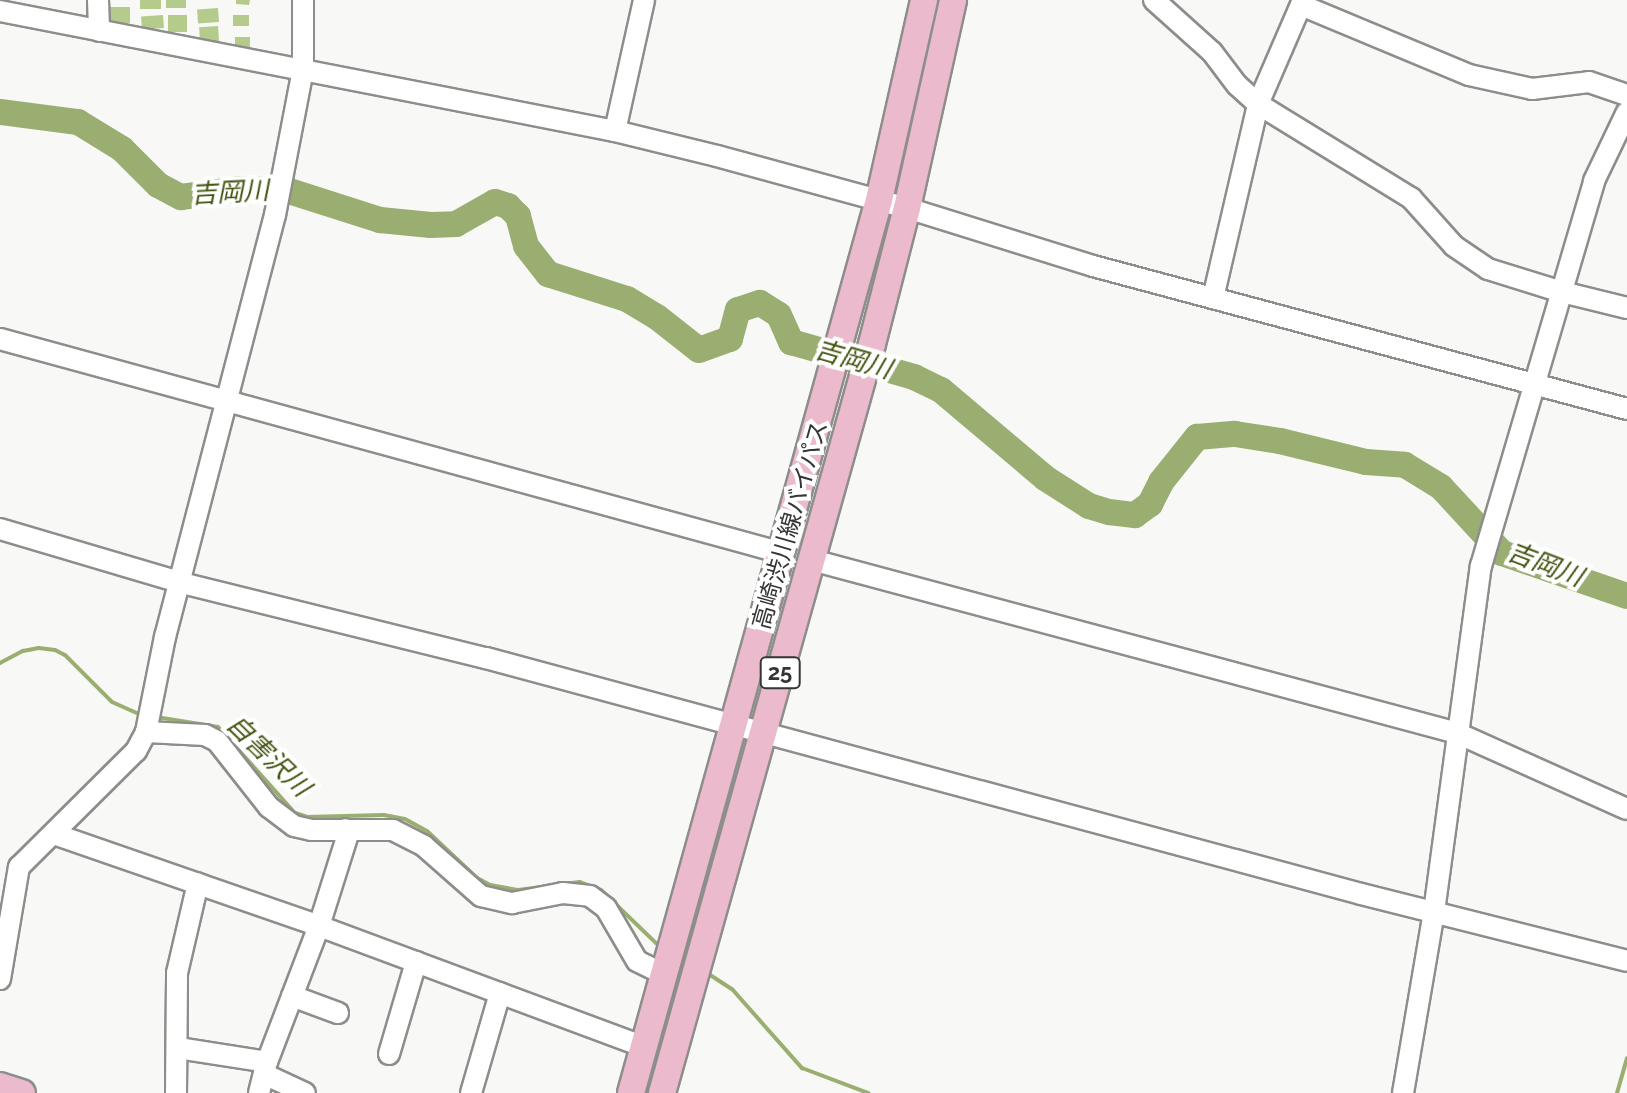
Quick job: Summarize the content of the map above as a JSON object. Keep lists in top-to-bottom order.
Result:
{
  "streets": {
    "main road": ["高崎渋川線バイパス", "25"]
  },
  "water": ["吉岡川", "自害沢川"]
}
